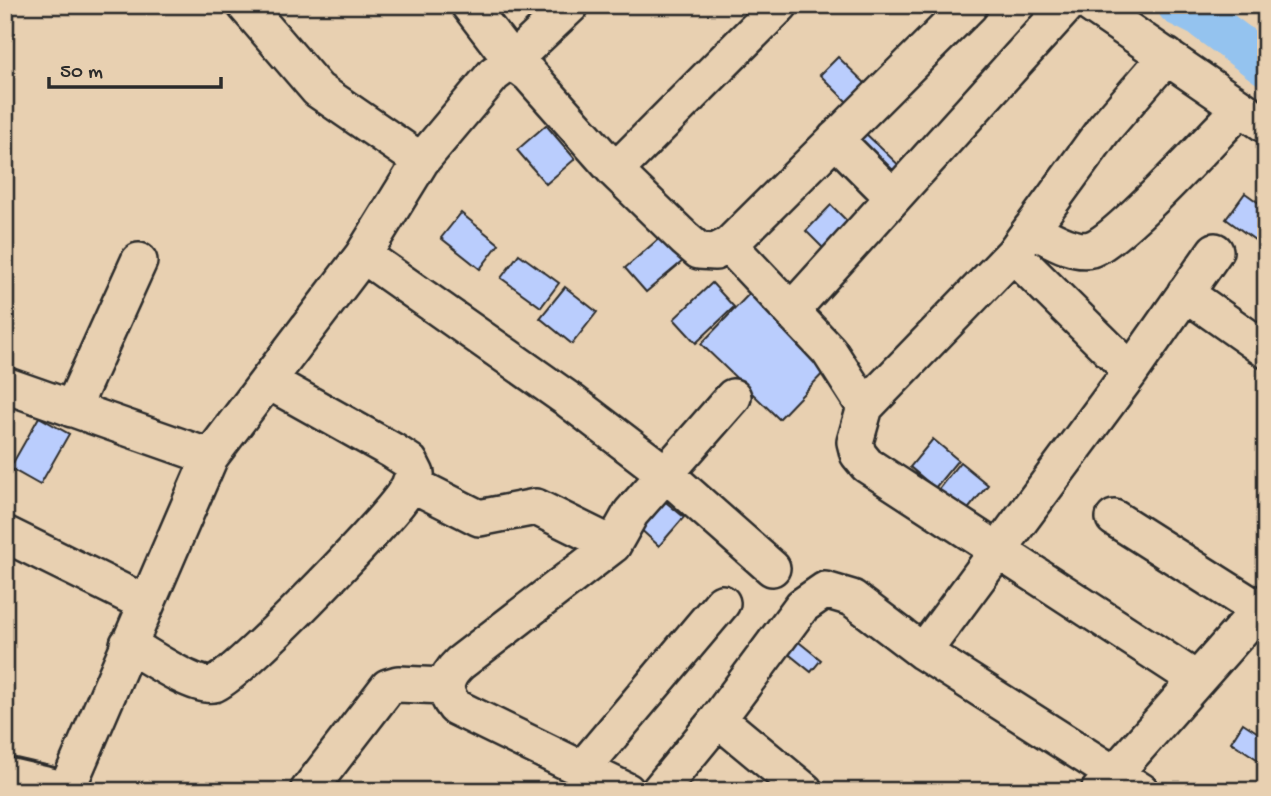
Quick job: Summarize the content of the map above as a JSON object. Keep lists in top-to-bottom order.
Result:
{
  "scale_bar": "50 m"
}
